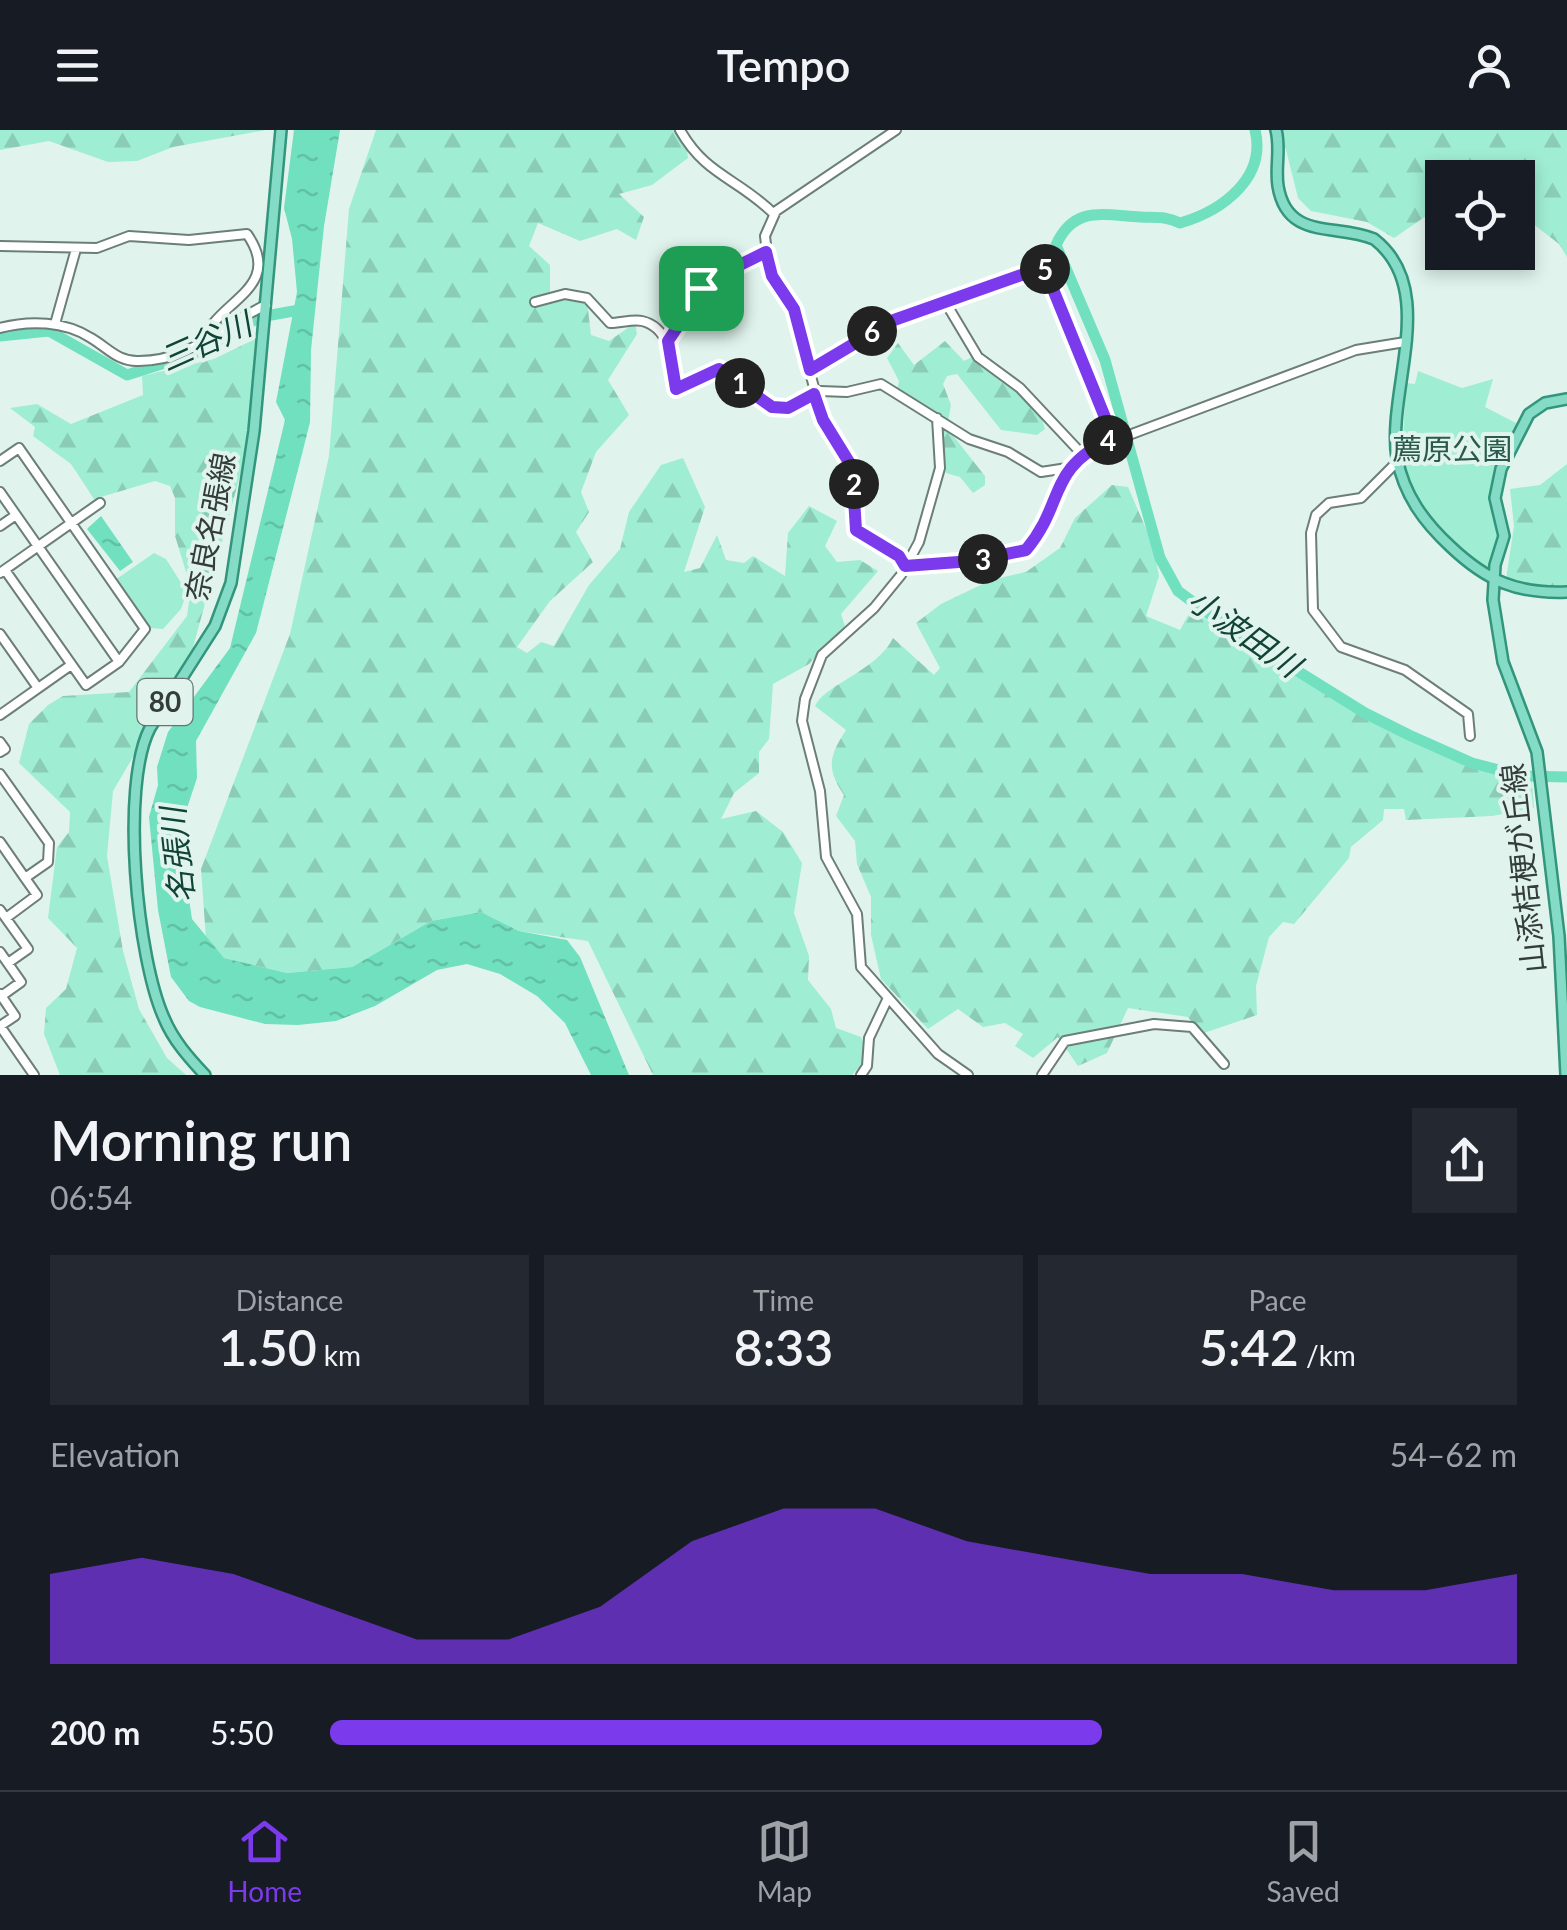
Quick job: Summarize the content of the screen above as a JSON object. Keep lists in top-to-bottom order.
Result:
{
  "streets": {
    "main road": ["奈良名張線", "80", "山添桔梗が丘線"]
  },
  "water": ["三谷川", "小波田川", "名張川"],
  "parks": ["薦原公園"],
  "page": {
    "header": "Tempo",
    "pins": [
      "5",
      "6",
      "1",
      "4",
      "2",
      "3"
    ],
    "heading": ["Morning run", "06:54"],
    "stats": [
      ["Distance", "1.50 km"],
      ["Time", "8:33"],
      ["Pace", "5:42 /km"]
    ],
    "chart": ["Elevation", "54–62 m"],
    "list": [
      {
        "name": "200 m",
        "note": "5:50"
      }
    ],
    "tabs": ["Home", "Map", "Saved"]
  }
}
